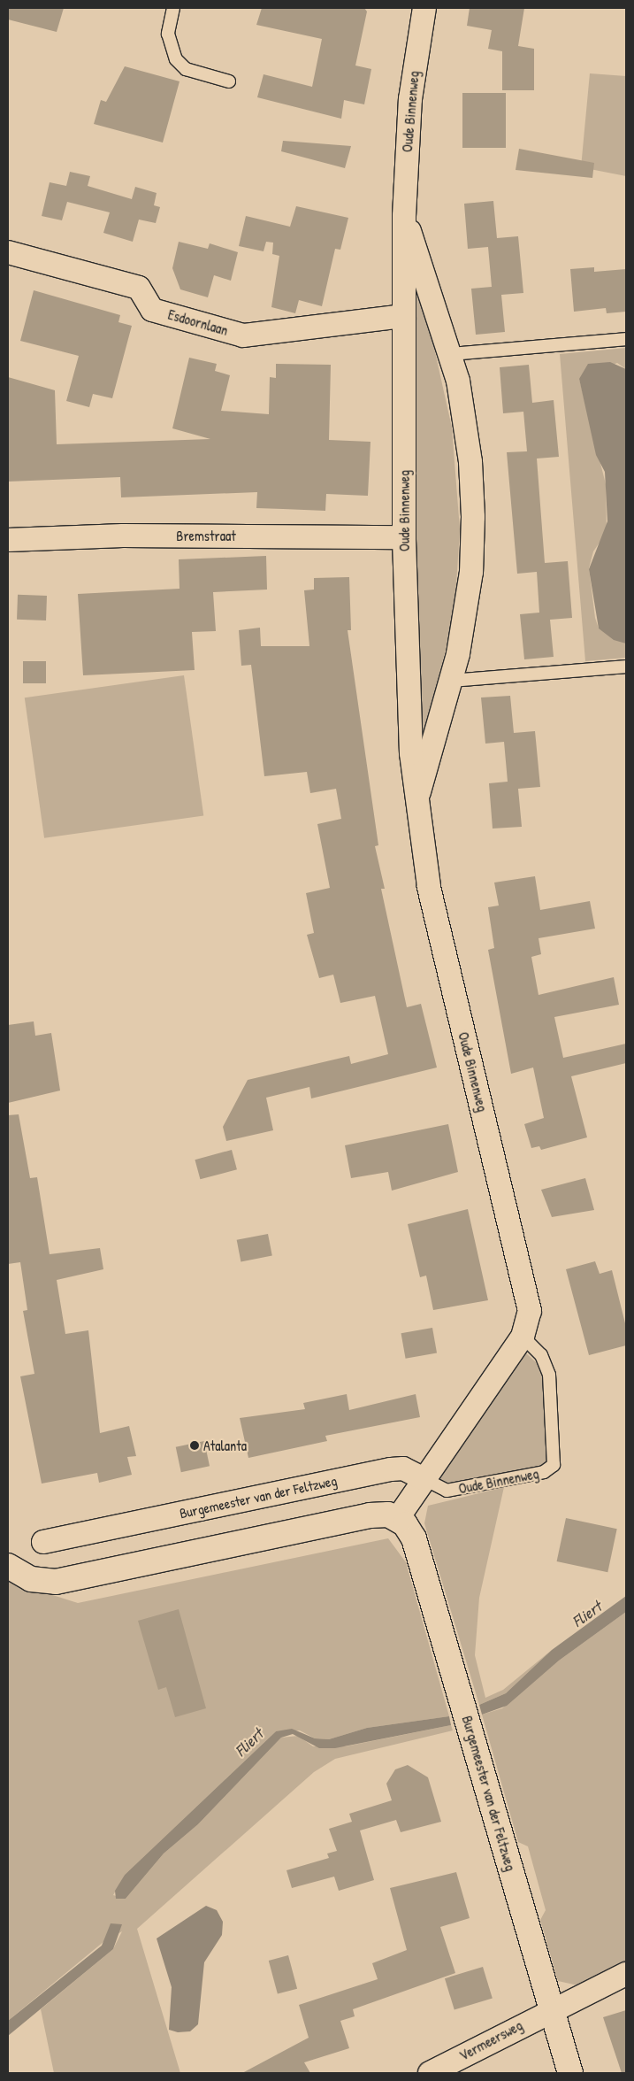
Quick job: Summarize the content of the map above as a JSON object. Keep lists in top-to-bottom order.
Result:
{
  "streets": {
    "street": [
      "Oude Binnenweg",
      "Esdoornlaan",
      "Bremstraat",
      "Burgemeester van der Feltzweg",
      "Vermeersweg"
    ]
  },
  "crossings": [
    ["Oude Binnenweg", "Esdoornlaan"],
    ["Oude Binnenweg", "Bremstraat"],
    ["Oude Binnenweg", "Burgemeester van der Feltzweg"],
    ["Burgemeester van der Feltzweg", "Vermeersweg"]
  ],
  "water": ["Fliert"],
  "places": ["Atalanta"]
}
